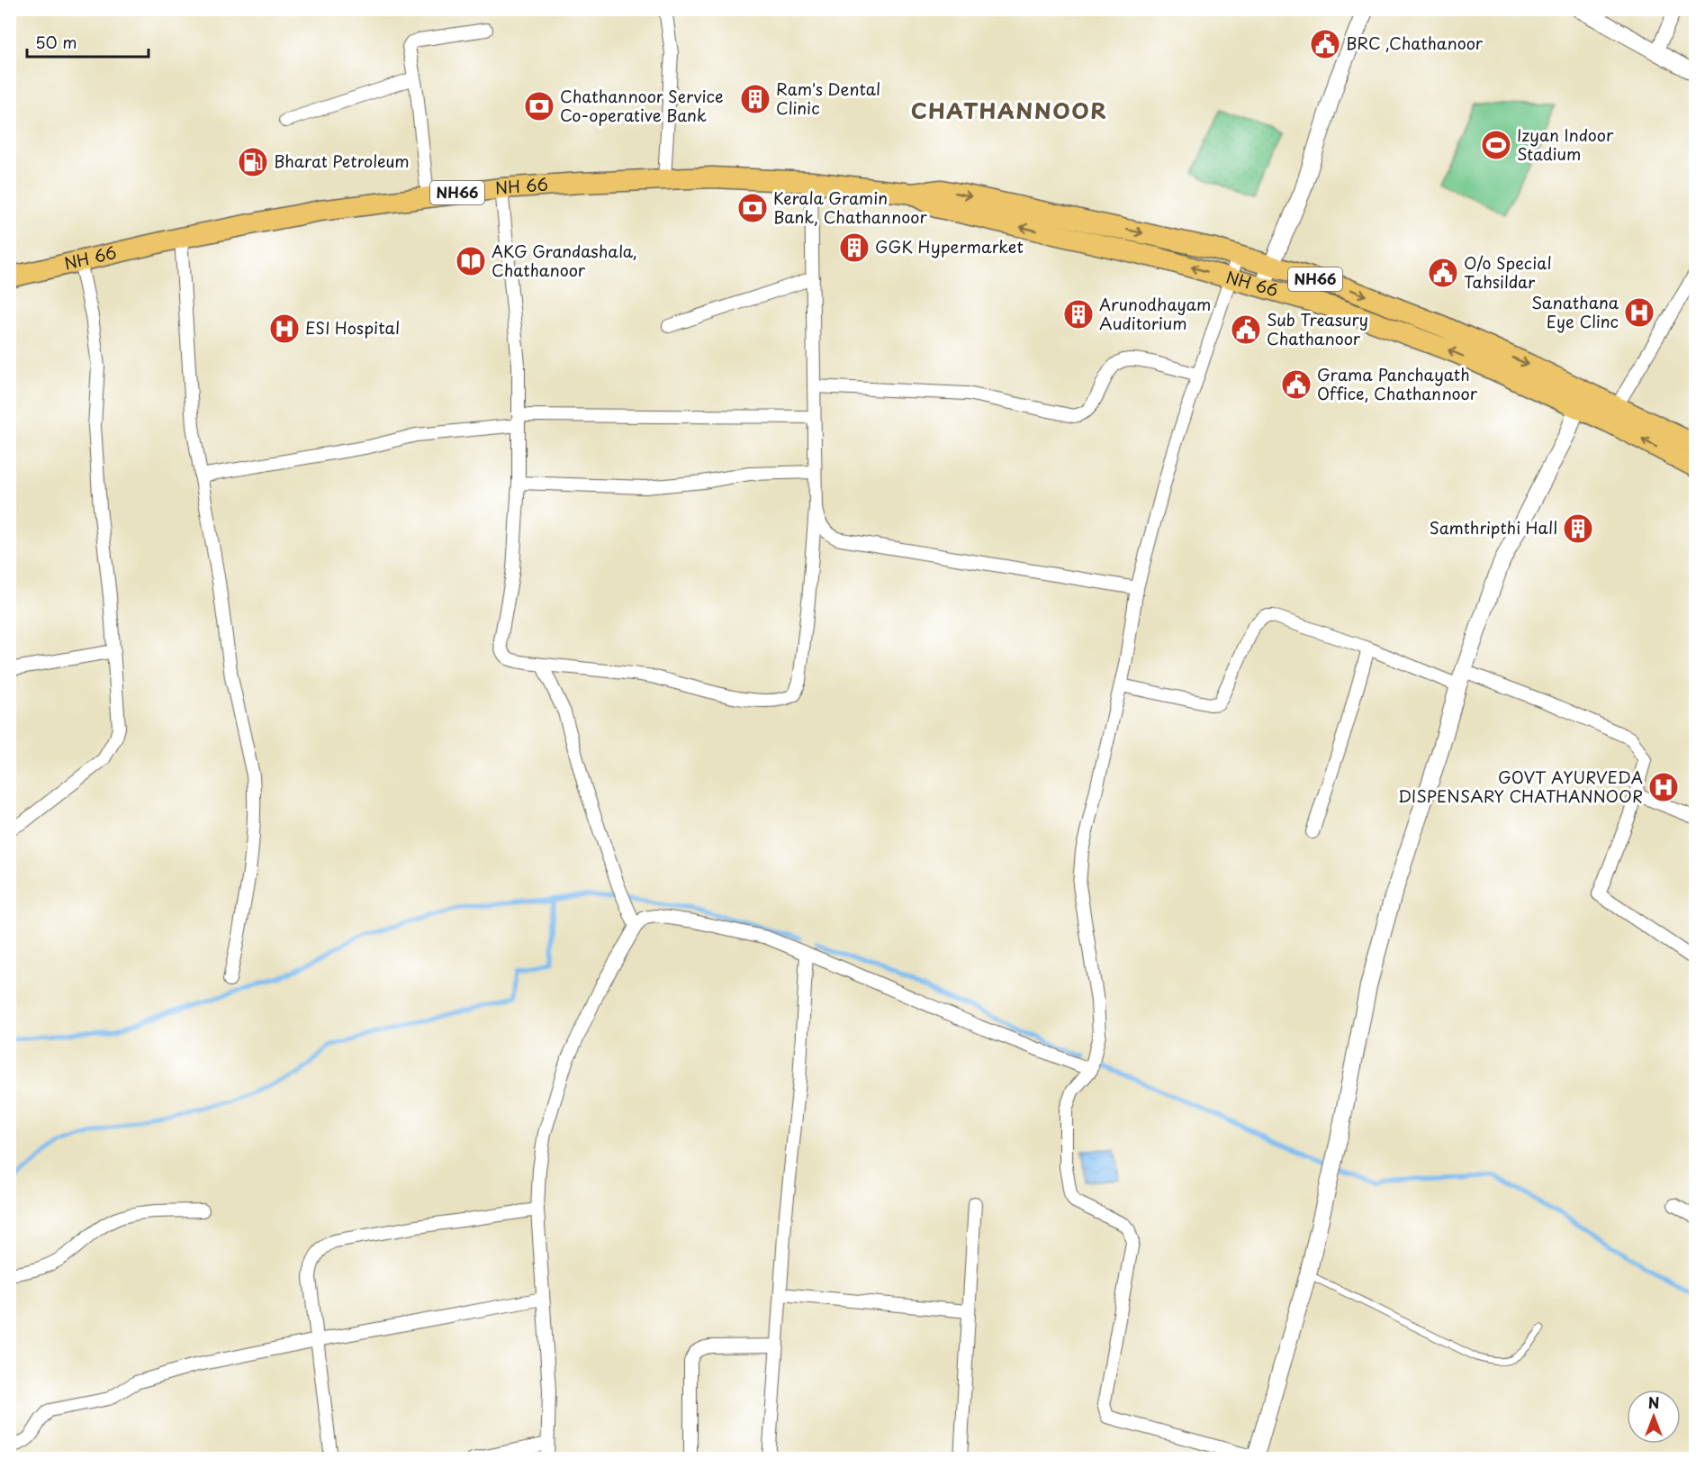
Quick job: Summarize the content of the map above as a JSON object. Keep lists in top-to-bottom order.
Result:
{
  "streets": {
    "highway": ["NH 66", "NH66"]
  },
  "districts": ["CHATHANNOOR"],
  "places": {
    "public building": [
      "BRC ,Chathanoor",
      "O/o Special Tahsildar",
      "Sub Treasury Chathanoor",
      "Grama Panchayath Office, Chathannoor"
    ],
    "building": [
      "Ram's Dental Clinic",
      "GGK Hypermarket",
      "Arunodhayam Auditorium",
      "Samthripthi Hall"
    ],
    "bank": ["Chathannoor Service Co-operative Bank", "Kerala Gramin Bank, Chathannoor"],
    "sports": ["Izyan Indoor Stadium"],
    "fuel station": ["Bharat Petroleum"],
    "library": ["AKG Grandashala, Chathanoor"],
    "hospital": ["Sanathana Eye Clinc", "ESI Hospital", "GOVT AYURVEDA DISPENSARY CHATHANNOOR"]
  },
  "scale_bar": "50 m",
  "north": "top"
}
